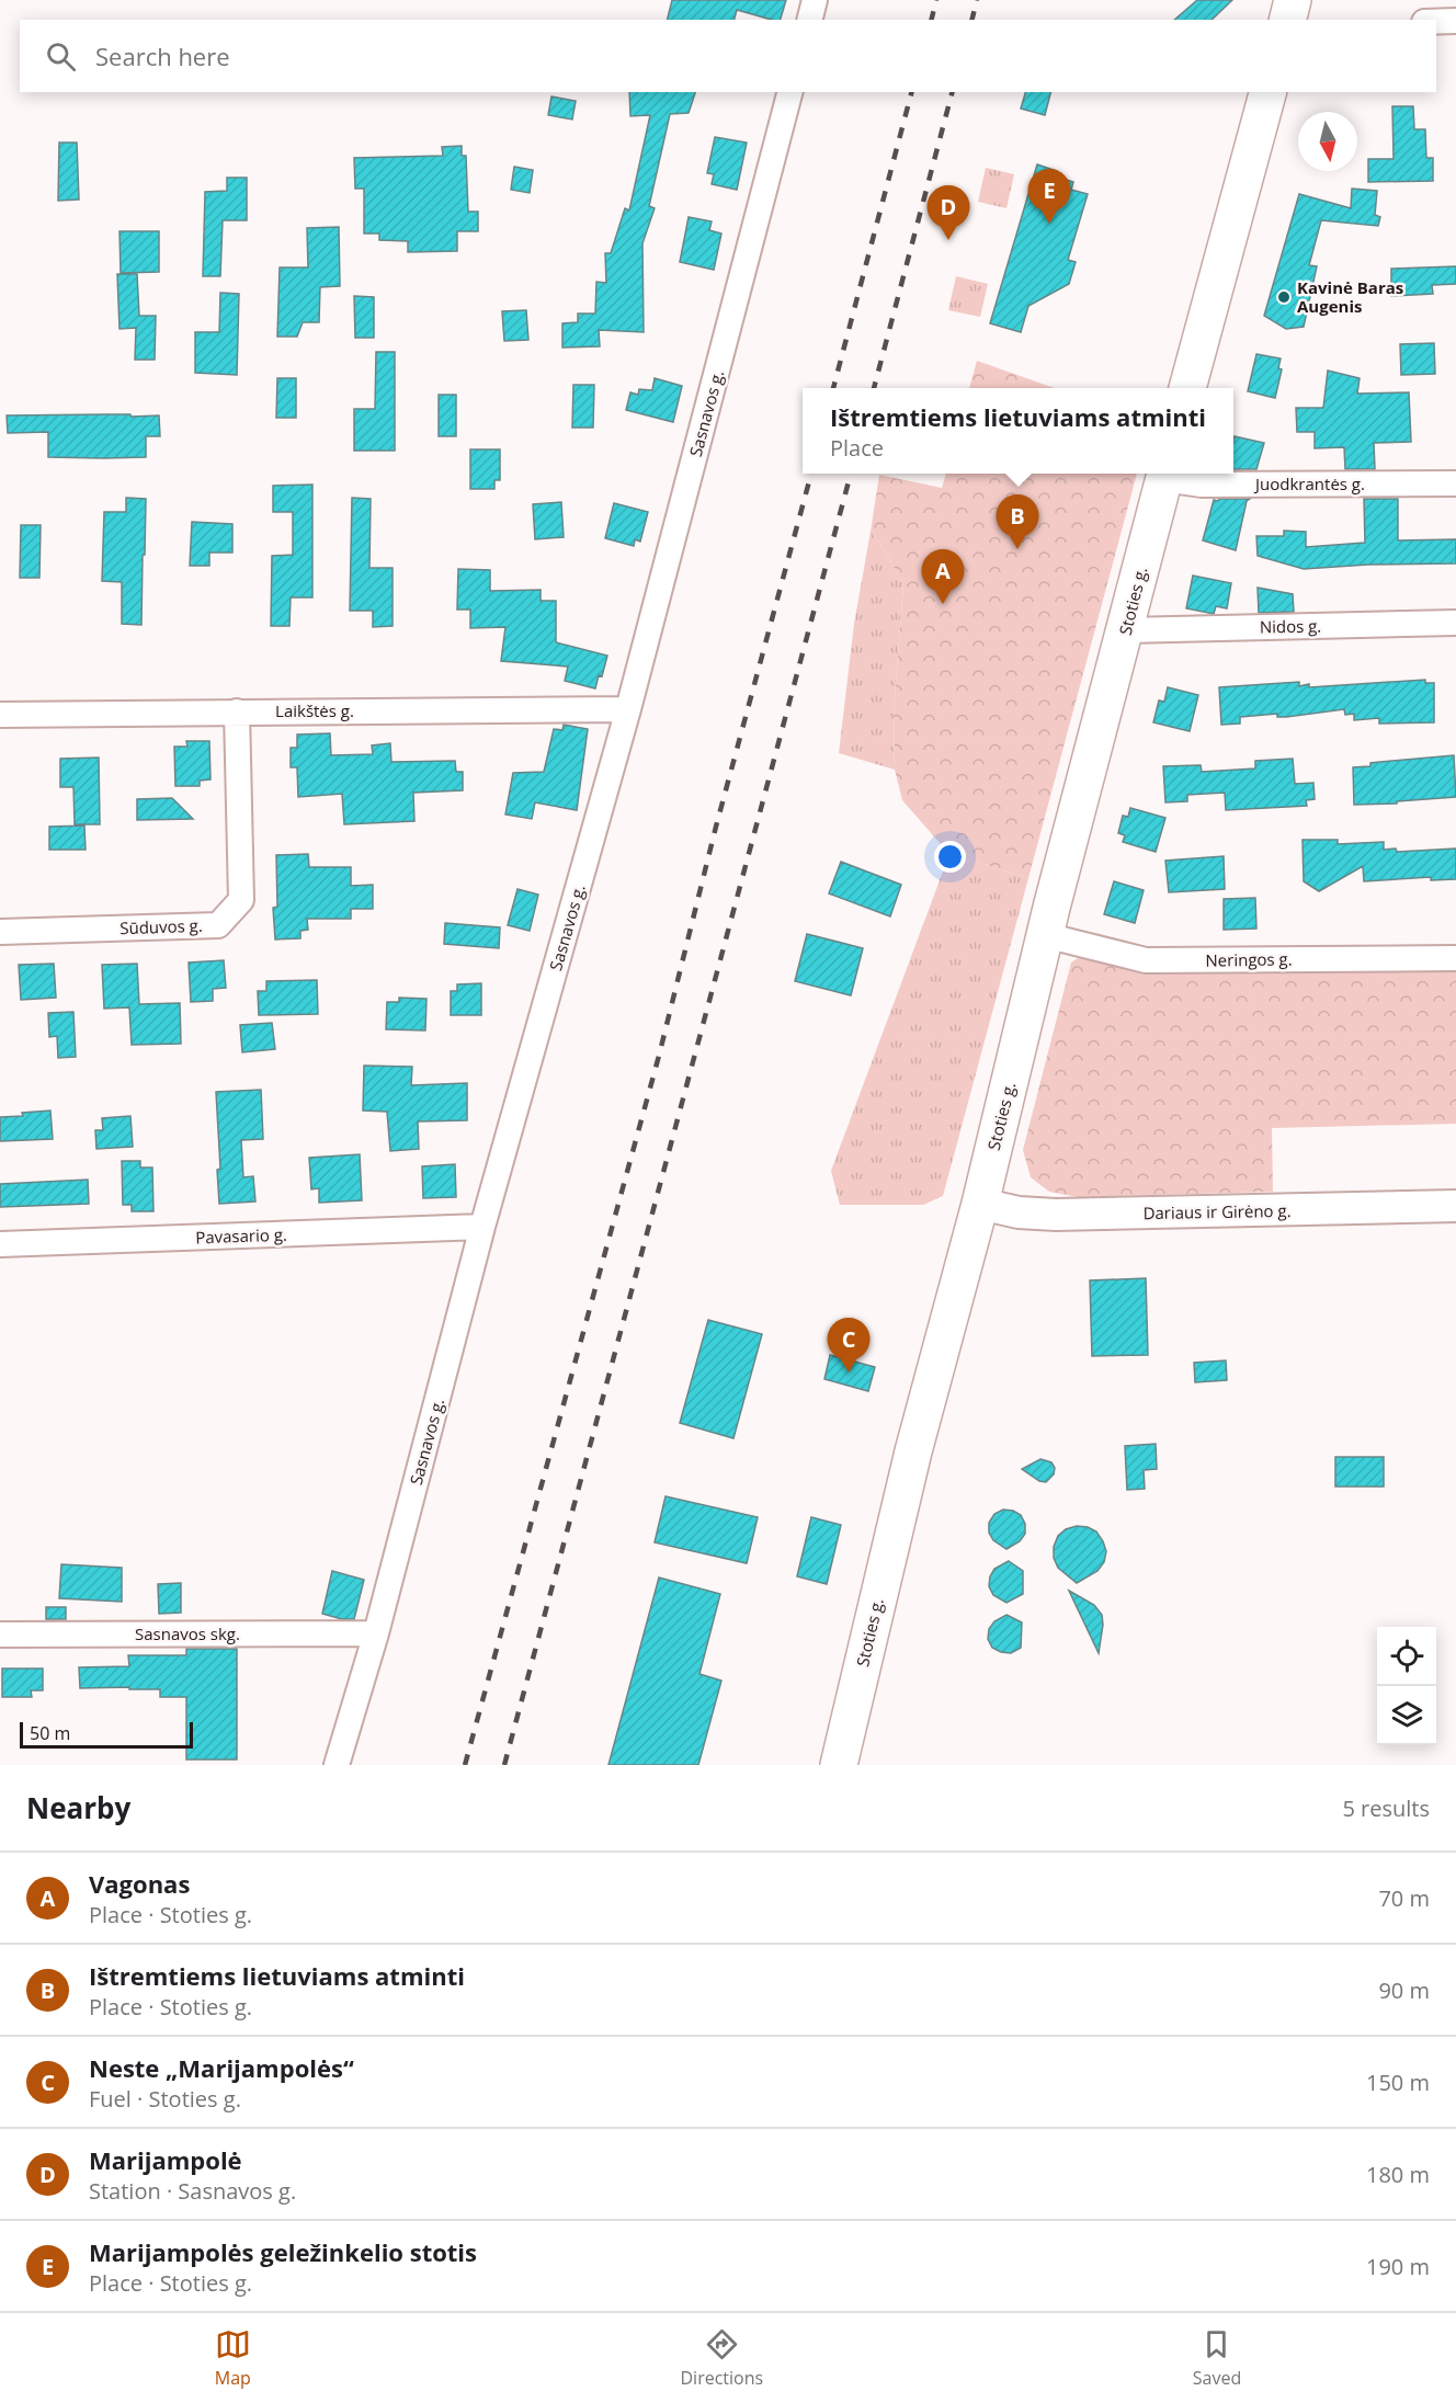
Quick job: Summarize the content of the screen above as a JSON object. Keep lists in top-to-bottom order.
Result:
{
  "streets": {
    "main road": ["Stoties g."],
    "street": [
      "Sasnavos g.",
      "Juodkrantės g.",
      "Nidos g.",
      "Laikštės g.",
      "Sūduvos g.",
      "Neringos g.",
      "Dariaus ir Girėno g.",
      "Pavasario g.",
      "Sasnavos skg."
    ]
  },
  "crossings": [
    ["Sasnavos g.", "Laikštės g."],
    ["Sasnavos g.", "Pavasario g."],
    ["Sasnavos g.", "Sasnavos skg."],
    ["Juodkrantės g.", "Stoties g."],
    ["Stoties g.", "Nidos g."],
    ["Stoties g.", "Neringos g."],
    ["Stoties g.", "Dariaus ir Girėno g."],
    ["Laikštės g.", "Sūduvos g."]
  ],
  "places": ["Kavinė Baras Augenis"],
  "scale_bar": "50 m",
  "north": "bottom",
  "page": {
    "search": "Search here",
    "pins": [
      "E",
      "D",
      "B",
      "A",
      "C"
    ],
    "popup": ["Ištremtiems lietuviams atminti", "Place"],
    "scale": "50 m",
    "heading": ["Nearby", "5 results"],
    "list": [
      {
        "mark": "A",
        "name": "Vagonas",
        "note": "Place · Stoties g.",
        "value": "70 m"
      },
      {
        "mark": "B",
        "name": "Ištremtiems lietuviams atminti",
        "note": "Place · Stoties g.",
        "value": "90 m"
      },
      {
        "mark": "C",
        "name": "Neste „Marijampolės“",
        "note": "Fuel · Stoties g.",
        "value": "150 m"
      },
      {
        "mark": "D",
        "name": "Marijampolė",
        "note": "Station · Sasnavos g.",
        "value": "180 m"
      },
      {
        "mark": "E",
        "name": "Marijampolės geležinkelio stotis",
        "note": "Place · Stoties g.",
        "value": "190 m"
      }
    ],
    "nav": ["Map", "Directions", "Saved"]
  }
}
